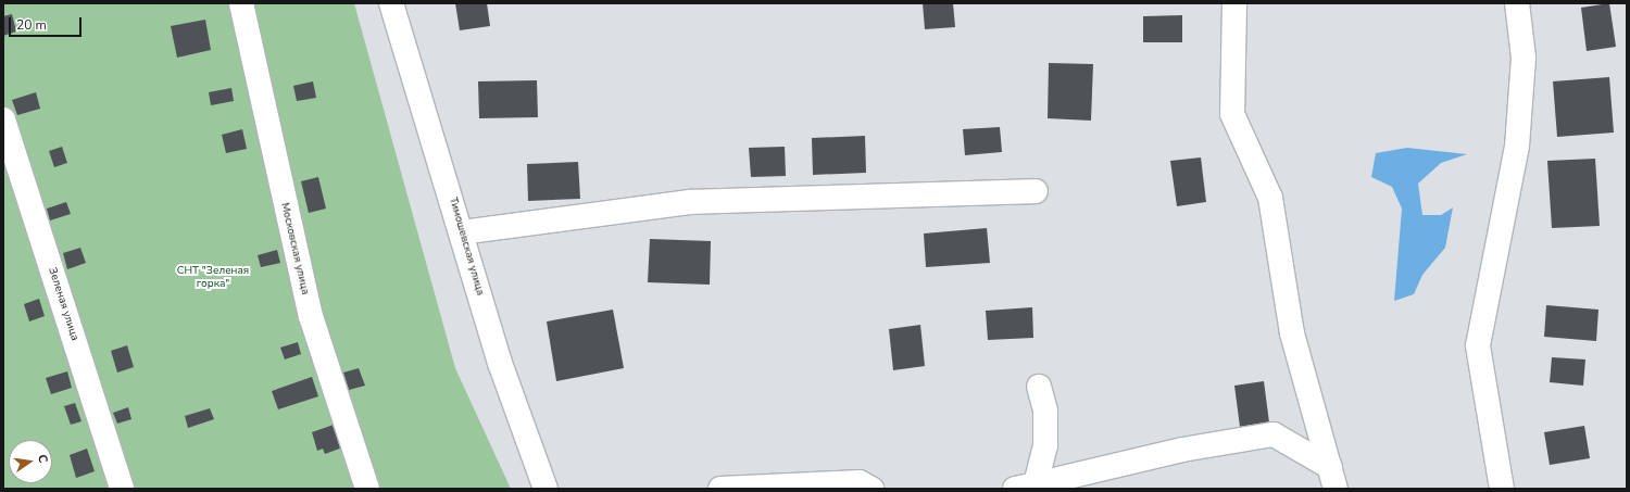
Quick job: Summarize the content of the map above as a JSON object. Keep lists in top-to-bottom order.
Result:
{
  "streets": {
    "street": ["Тимошевская улица", "Московская улица", "Зеленая улица"]
  },
  "parks": ["СНТ \"Зеленая горка\""],
  "scale_bar": "20 m",
  "north": "right"
}
